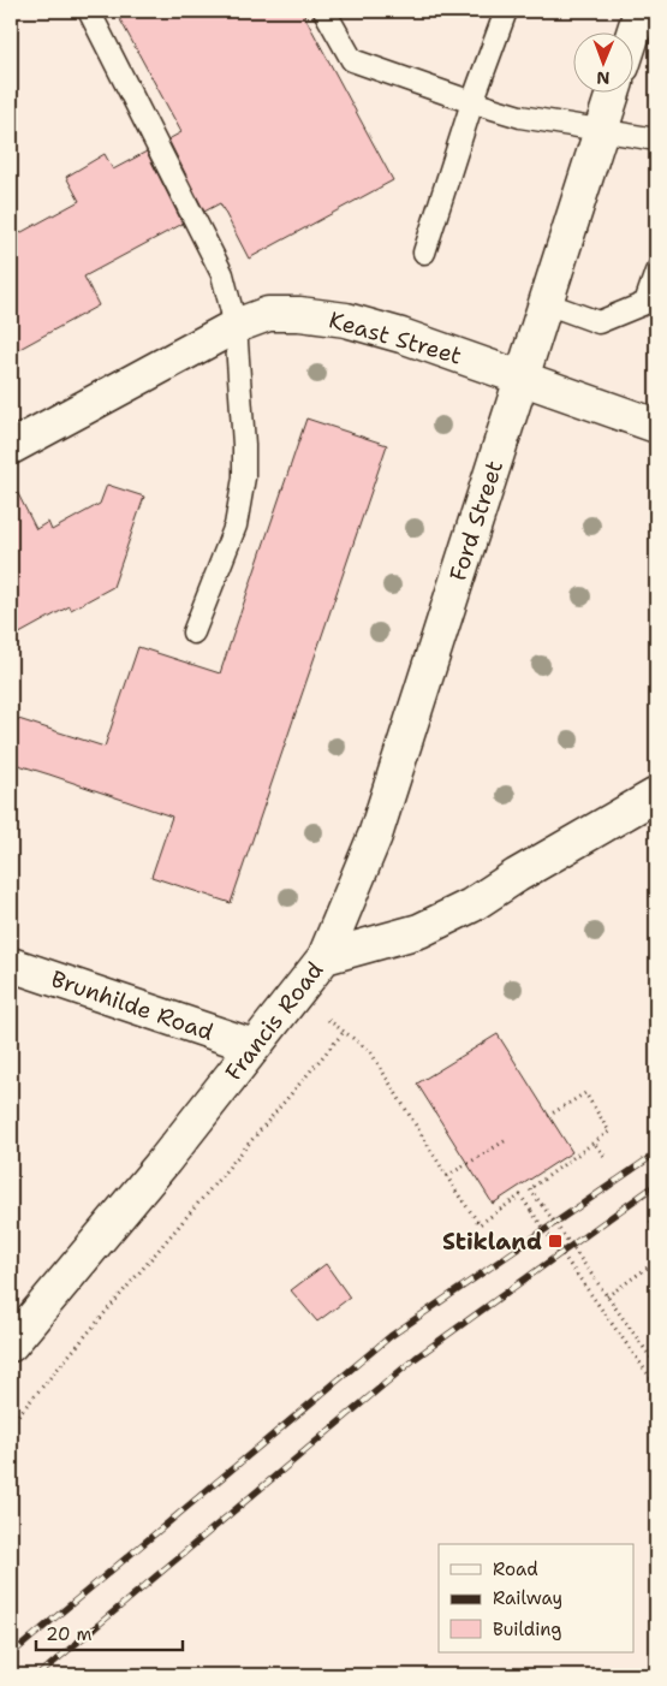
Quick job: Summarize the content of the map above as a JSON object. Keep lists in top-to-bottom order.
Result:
{
  "streets": {
    "street": [
      "Keast Street",
      "Ford Street",
      "Brunhilde Road",
      "Francis Road"
    ]
  },
  "crossings": [
    ["Keast Street", "Ford Street"],
    ["Ford Street", "Francis Road"],
    ["Brunhilde Road", "Francis Road"]
  ],
  "places": {
    "transit": ["Stikland"]
  },
  "legend": ["Road", "Railway", "Building"],
  "scale_bar": "20 m",
  "north": "bottom"
}
